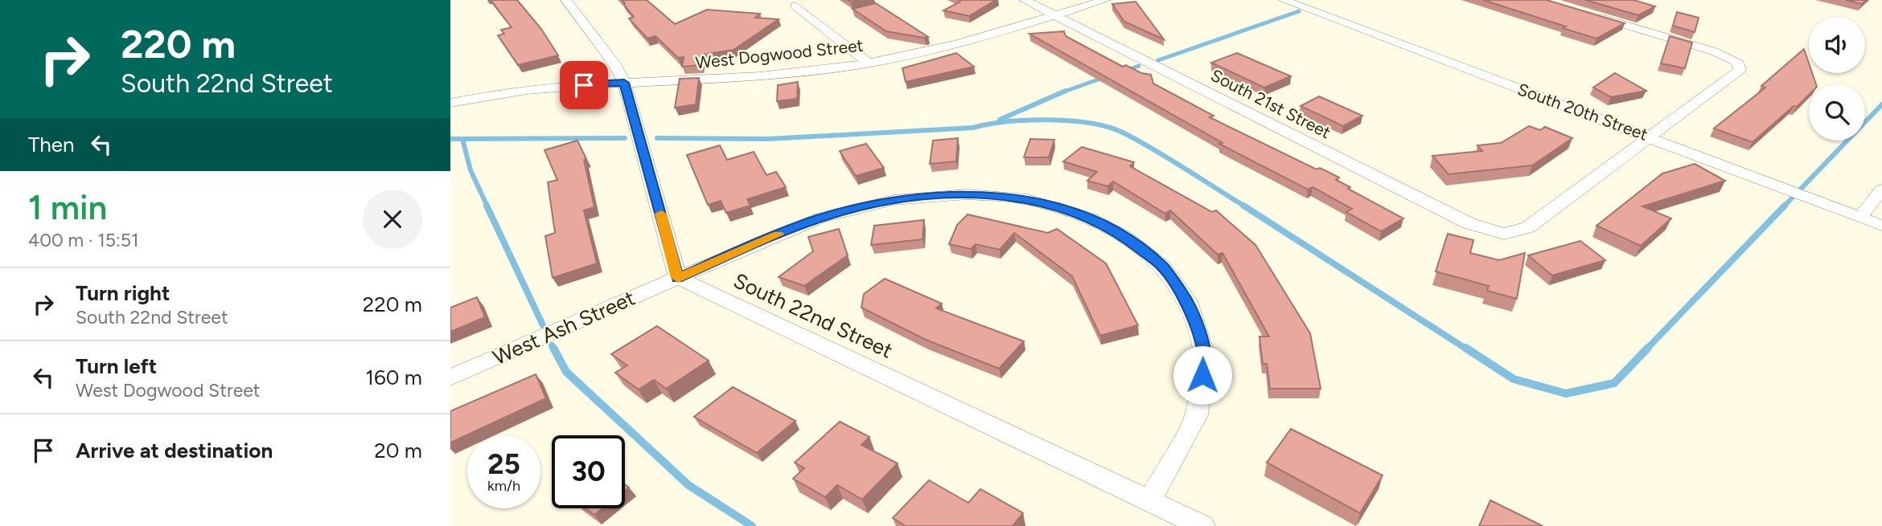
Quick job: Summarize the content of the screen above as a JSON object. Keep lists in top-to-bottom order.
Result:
{
  "streets": {
    "street": [
      "West Dogwood Street",
      "South 21st Street",
      "South 20th Street",
      "South 22nd Street",
      "West Ash Street"
    ]
  },
  "crossings": [
    ["West Dogwood Street", "South 21st Street"],
    ["South 21st Street", "South 20th Street"],
    ["South 22nd Street", "West Ash Street"]
  ],
  "page": {
    "turn": ["220 m", "South 22nd Street"],
    "then": "Then",
    "heading": ["1 min", "400 m · 15:51"],
    "list": [
      {
        "name": "Turn right",
        "note": "South 22nd Street",
        "value": "220 m"
      },
      {
        "name": "Turn left",
        "note": "West Dogwood Street",
        "value": "160 m"
      },
      {
        "name": "Arrive at destination",
        "value": "20 m"
      }
    ],
    "speed": "25 km/h",
    "limit": "30"
  }
}
